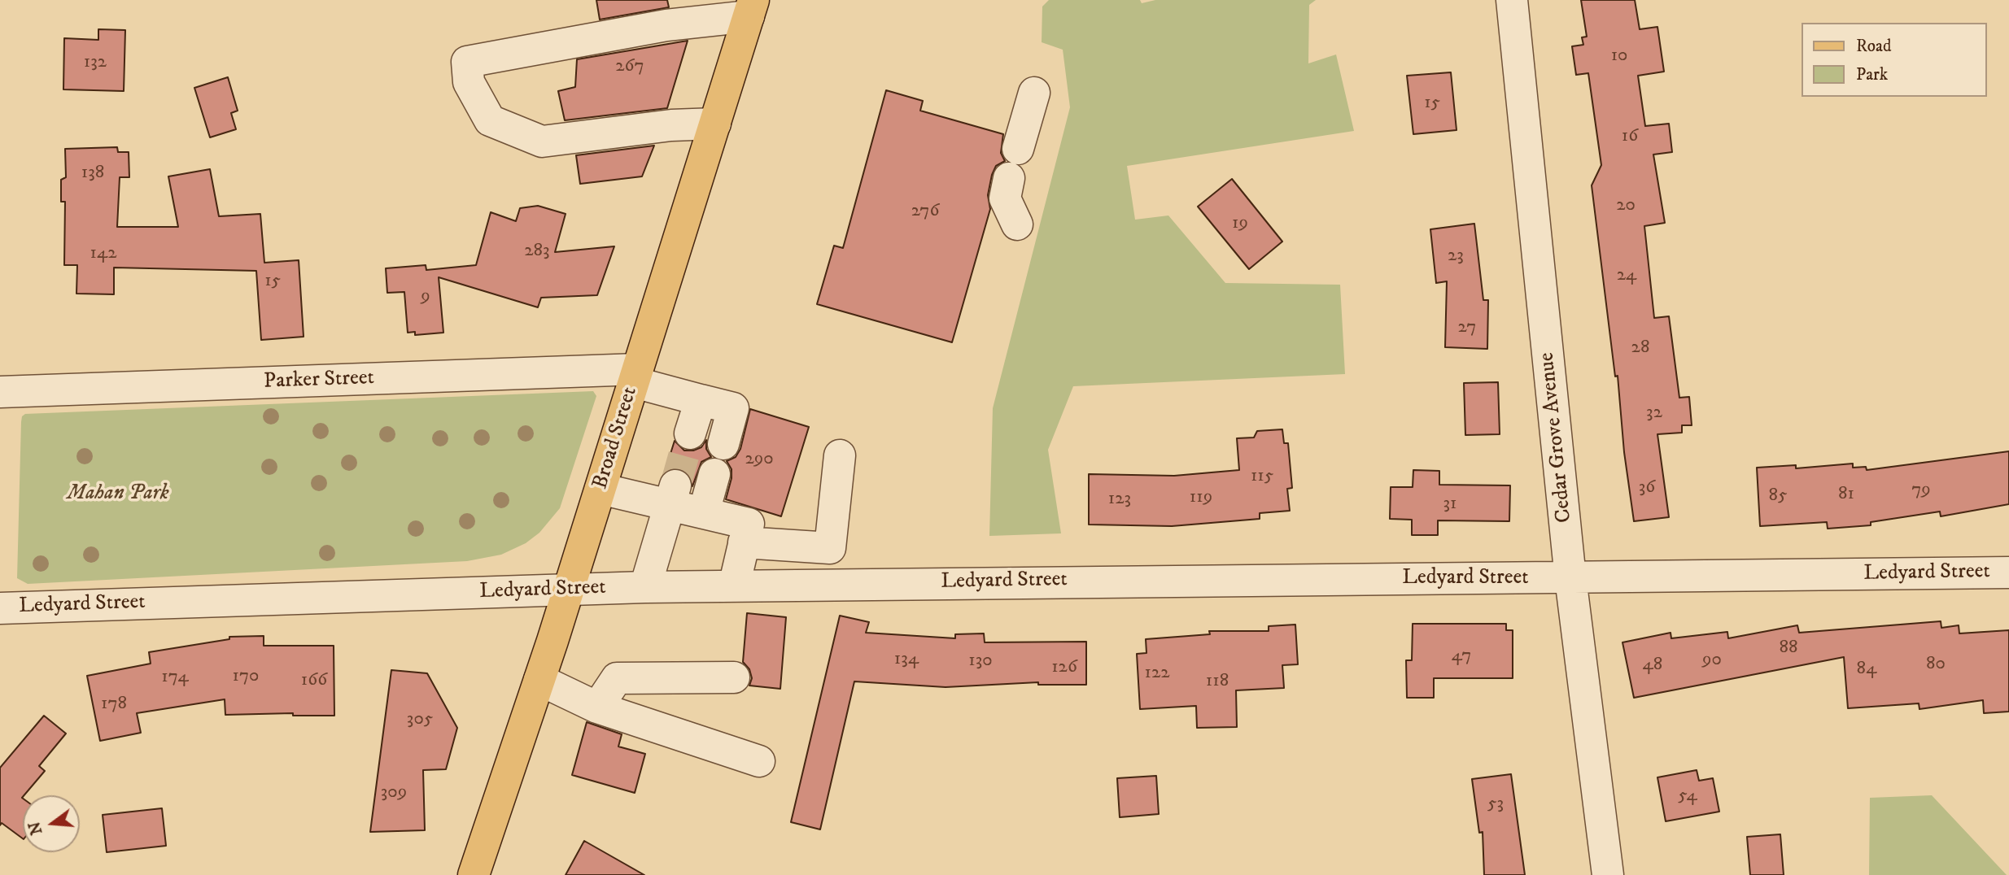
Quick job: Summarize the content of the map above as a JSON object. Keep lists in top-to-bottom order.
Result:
{
  "streets": {
    "main road": ["Broad Street"],
    "street": ["Parker Street", "Cedar Grove Avenue", "Ledyard Street"]
  },
  "crossings": [
    ["Parker Street", "Broad Street"],
    ["Cedar Grove Avenue", "Ledyard Street"],
    ["Broad Street", "Ledyard Street"]
  ],
  "parks": ["Mahan Park"],
  "house_numbers": [
    "10",
    "132",
    "267",
    "15",
    "16",
    "138",
    "20",
    "276",
    "19",
    "283",
    "142",
    "23",
    "24",
    "15",
    "9",
    "27",
    "28",
    "32",
    "290",
    "115",
    "36",
    "79",
    "81",
    "85",
    "119",
    "123",
    "31",
    "88",
    "47",
    "134",
    "90",
    "130",
    "80",
    "48",
    "126",
    "84",
    "122",
    "170",
    "174",
    "166",
    "118",
    "178",
    "305",
    "309",
    "54",
    "53"
  ],
  "legend": ["Road", "Park"],
  "north": "left"
}
